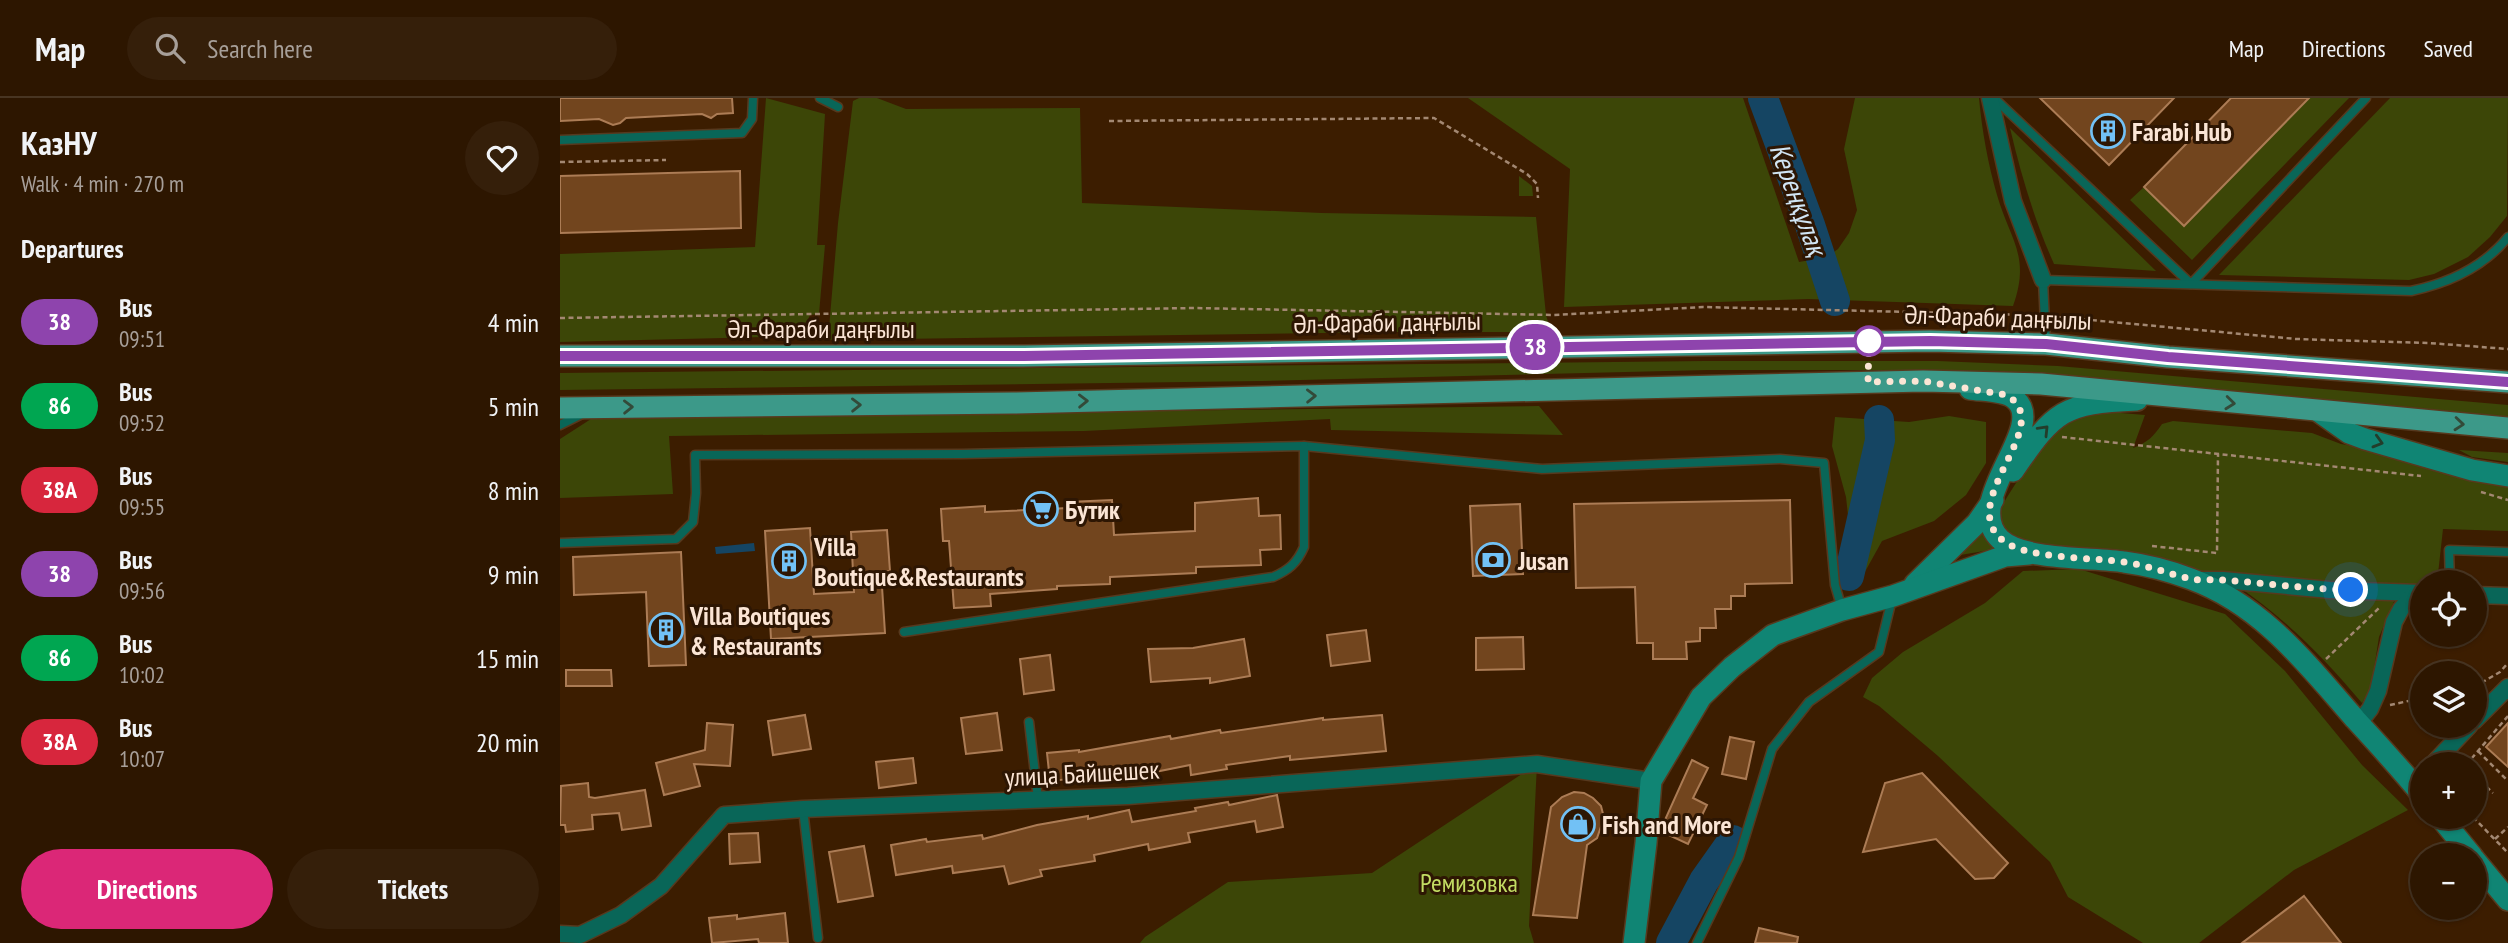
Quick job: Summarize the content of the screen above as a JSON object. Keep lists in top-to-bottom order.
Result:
{
  "streets": {
    "main road": ["Әл-Фараби даңғылы"],
    "street": ["улица Байшешек"]
  },
  "water": ["Кереңқұлақ"],
  "parks": ["Ремизовка"],
  "places": {
    "building": ["Farabi Hub", "Villa Boutique&Restaurants", "Villa Boutiques & Restaurants"],
    "supermarket": ["Бутик"],
    "bank": ["Jusan"],
    "shop": ["Fish and More"]
  },
  "lines": ["bus line 38"],
  "page": {
    "header": "Map",
    "search": "Search here",
    "nav": ["Map", "Directions", "Saved"],
    "heading": [
      ["КазНУ", "Walk · 4 min · 270 m"],
      "Departures"
    ],
    "on_map": "38",
    "list": [
      {
        "mark": "38",
        "name": "Bus",
        "note": "09:51",
        "value": "4 min"
      },
      {
        "mark": "86",
        "name": "Bus",
        "note": "09:52",
        "value": "5 min"
      },
      {
        "mark": "38А",
        "name": "Bus",
        "note": "09:55",
        "value": "8 min"
      },
      {
        "mark": "38",
        "name": "Bus",
        "note": "09:56",
        "value": "9 min"
      },
      {
        "mark": "86",
        "name": "Bus",
        "note": "10:02",
        "value": "15 min"
      },
      {
        "mark": "38А",
        "name": "Bus",
        "note": "10:07",
        "value": "20 min"
      }
    ],
    "map_buttons": ["+", "−"],
    "buttons": ["Directions", "Tickets"]
  }
}
